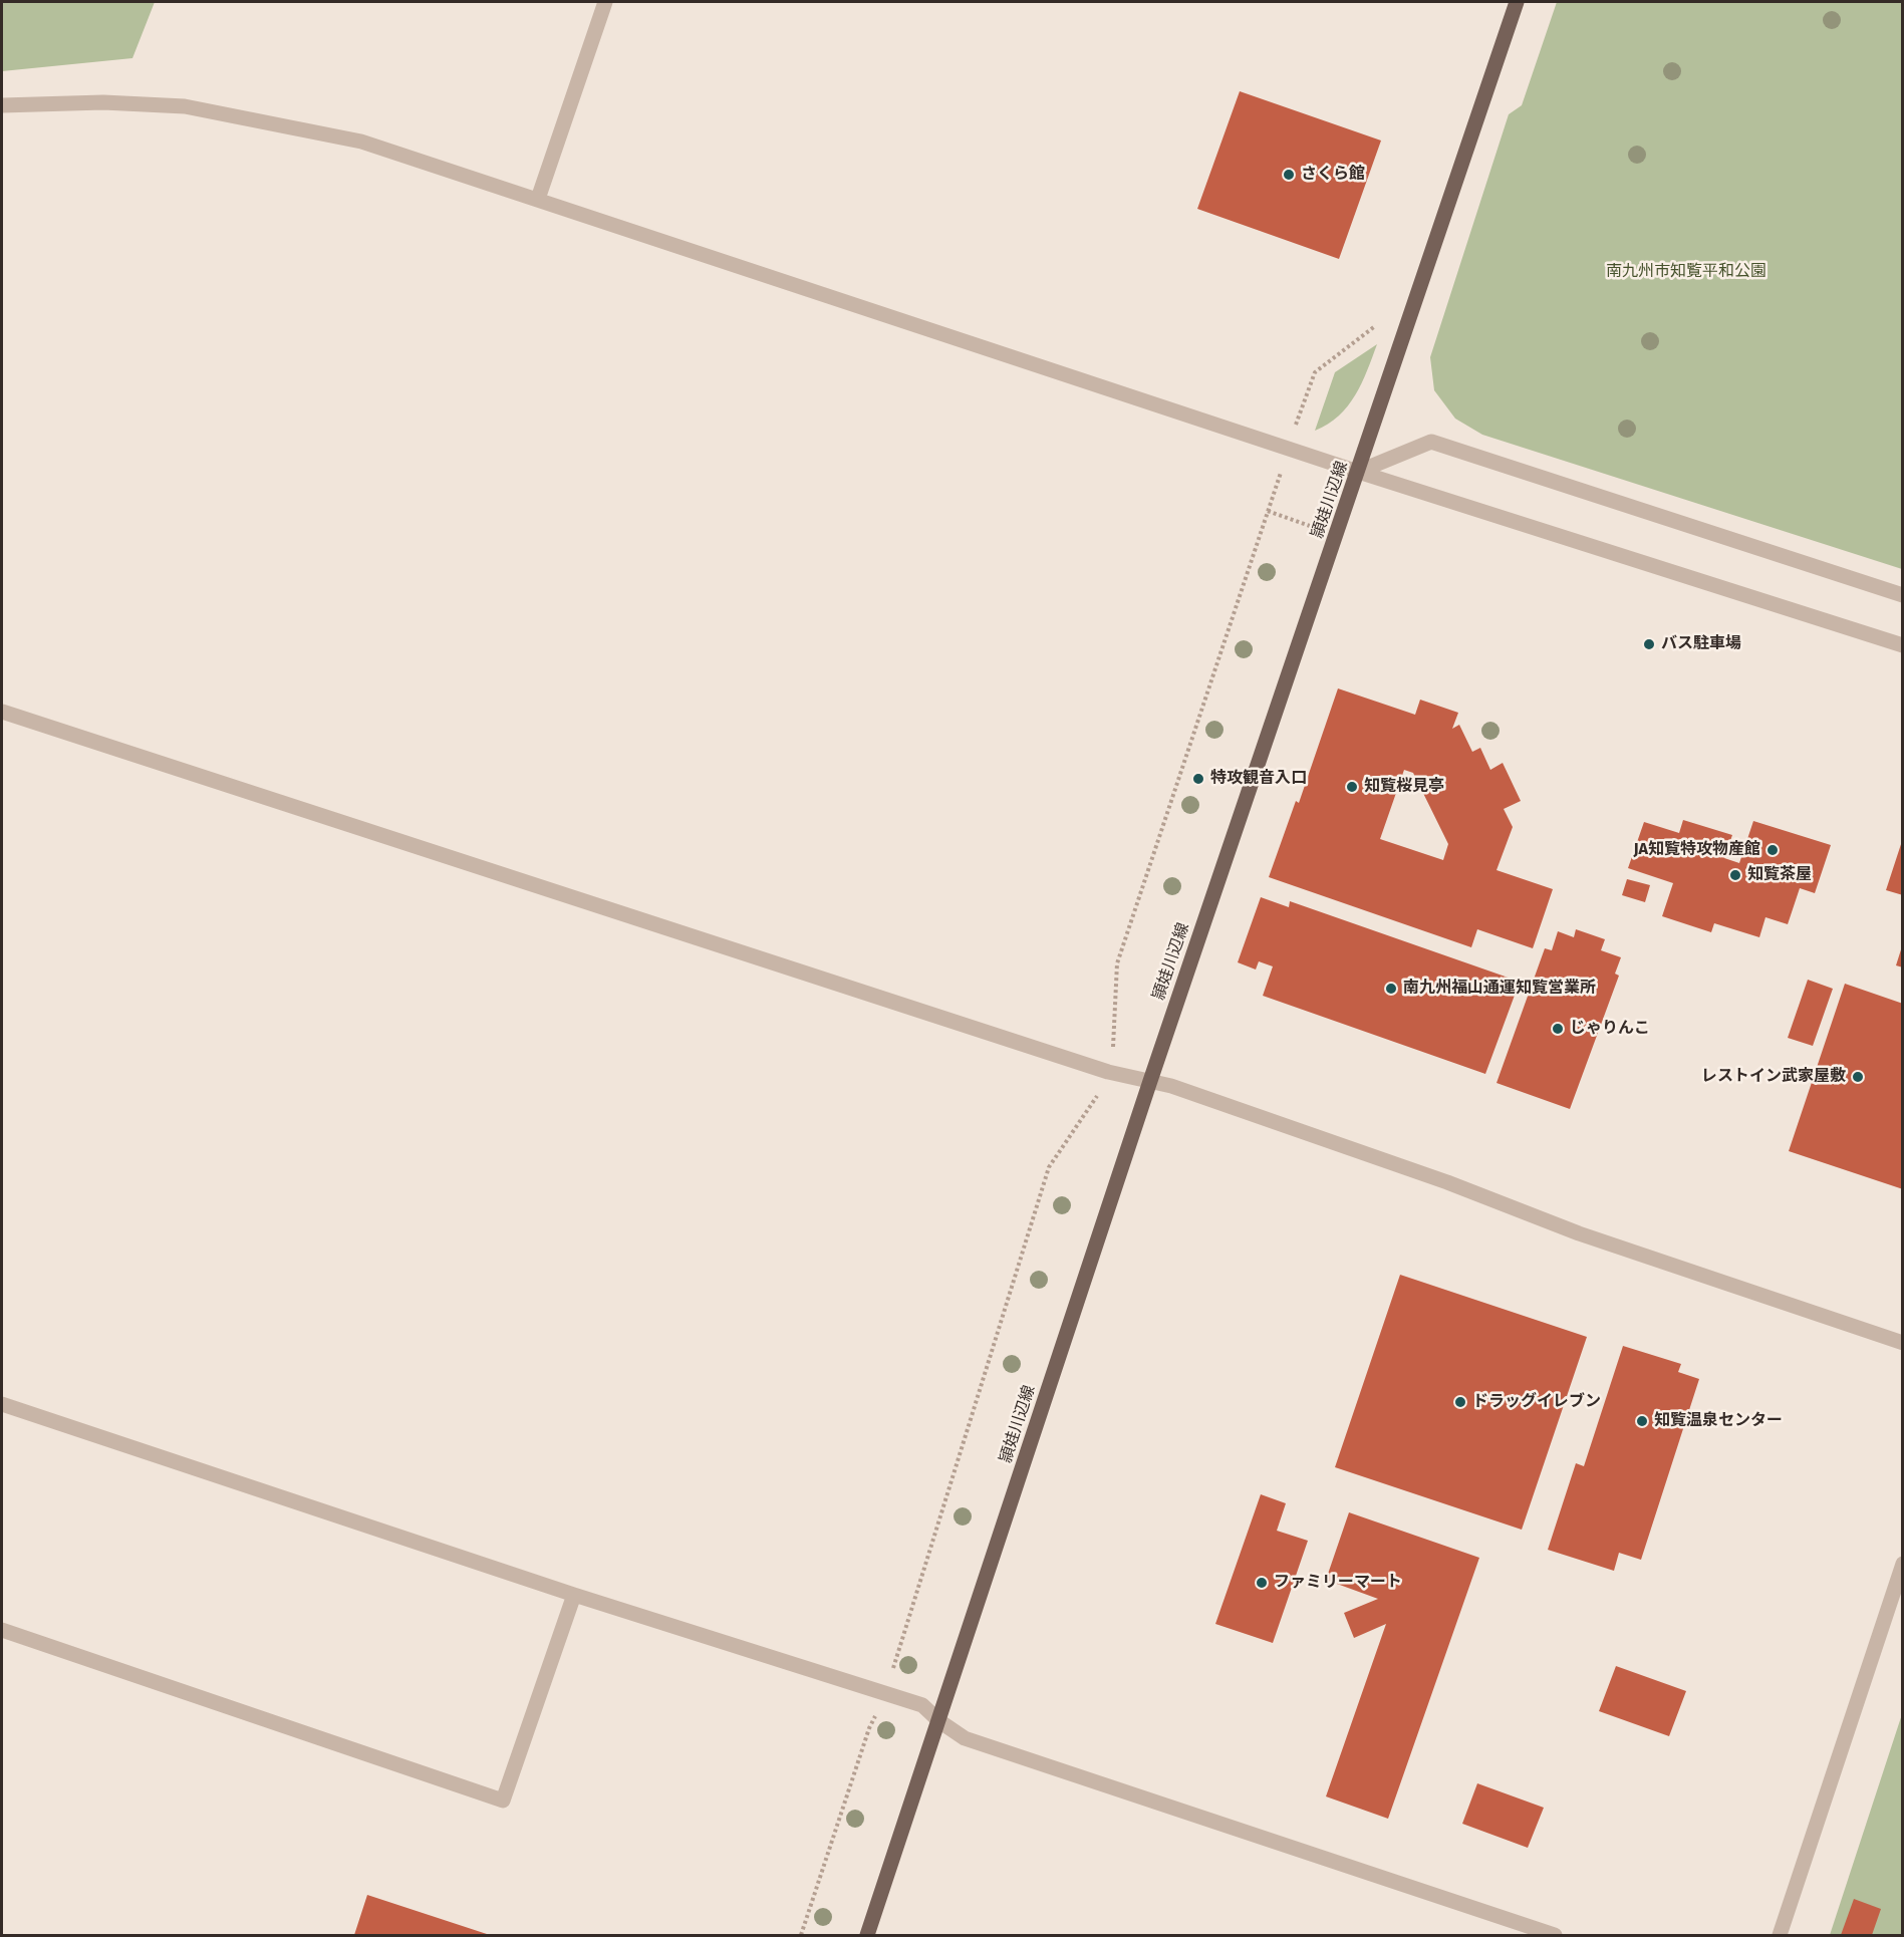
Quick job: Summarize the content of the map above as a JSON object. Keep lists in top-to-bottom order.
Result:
{
  "streets": {
    "main road": ["頴娃川辺線"]
  },
  "parks": ["南九州市知覧平和公園"],
  "places": [
    "さくら館",
    "バス駐車場",
    "特攻観音入口",
    "知覧桜見亭",
    "JA知覧特攻物産館",
    "知覧茶屋",
    "南九州福山通運知覧営業所",
    "じゃりんこ",
    "レストイン武家屋敷",
    "ドラッグイレブン",
    "知覧温泉センター",
    "ファミリーマート"
  ]
}
